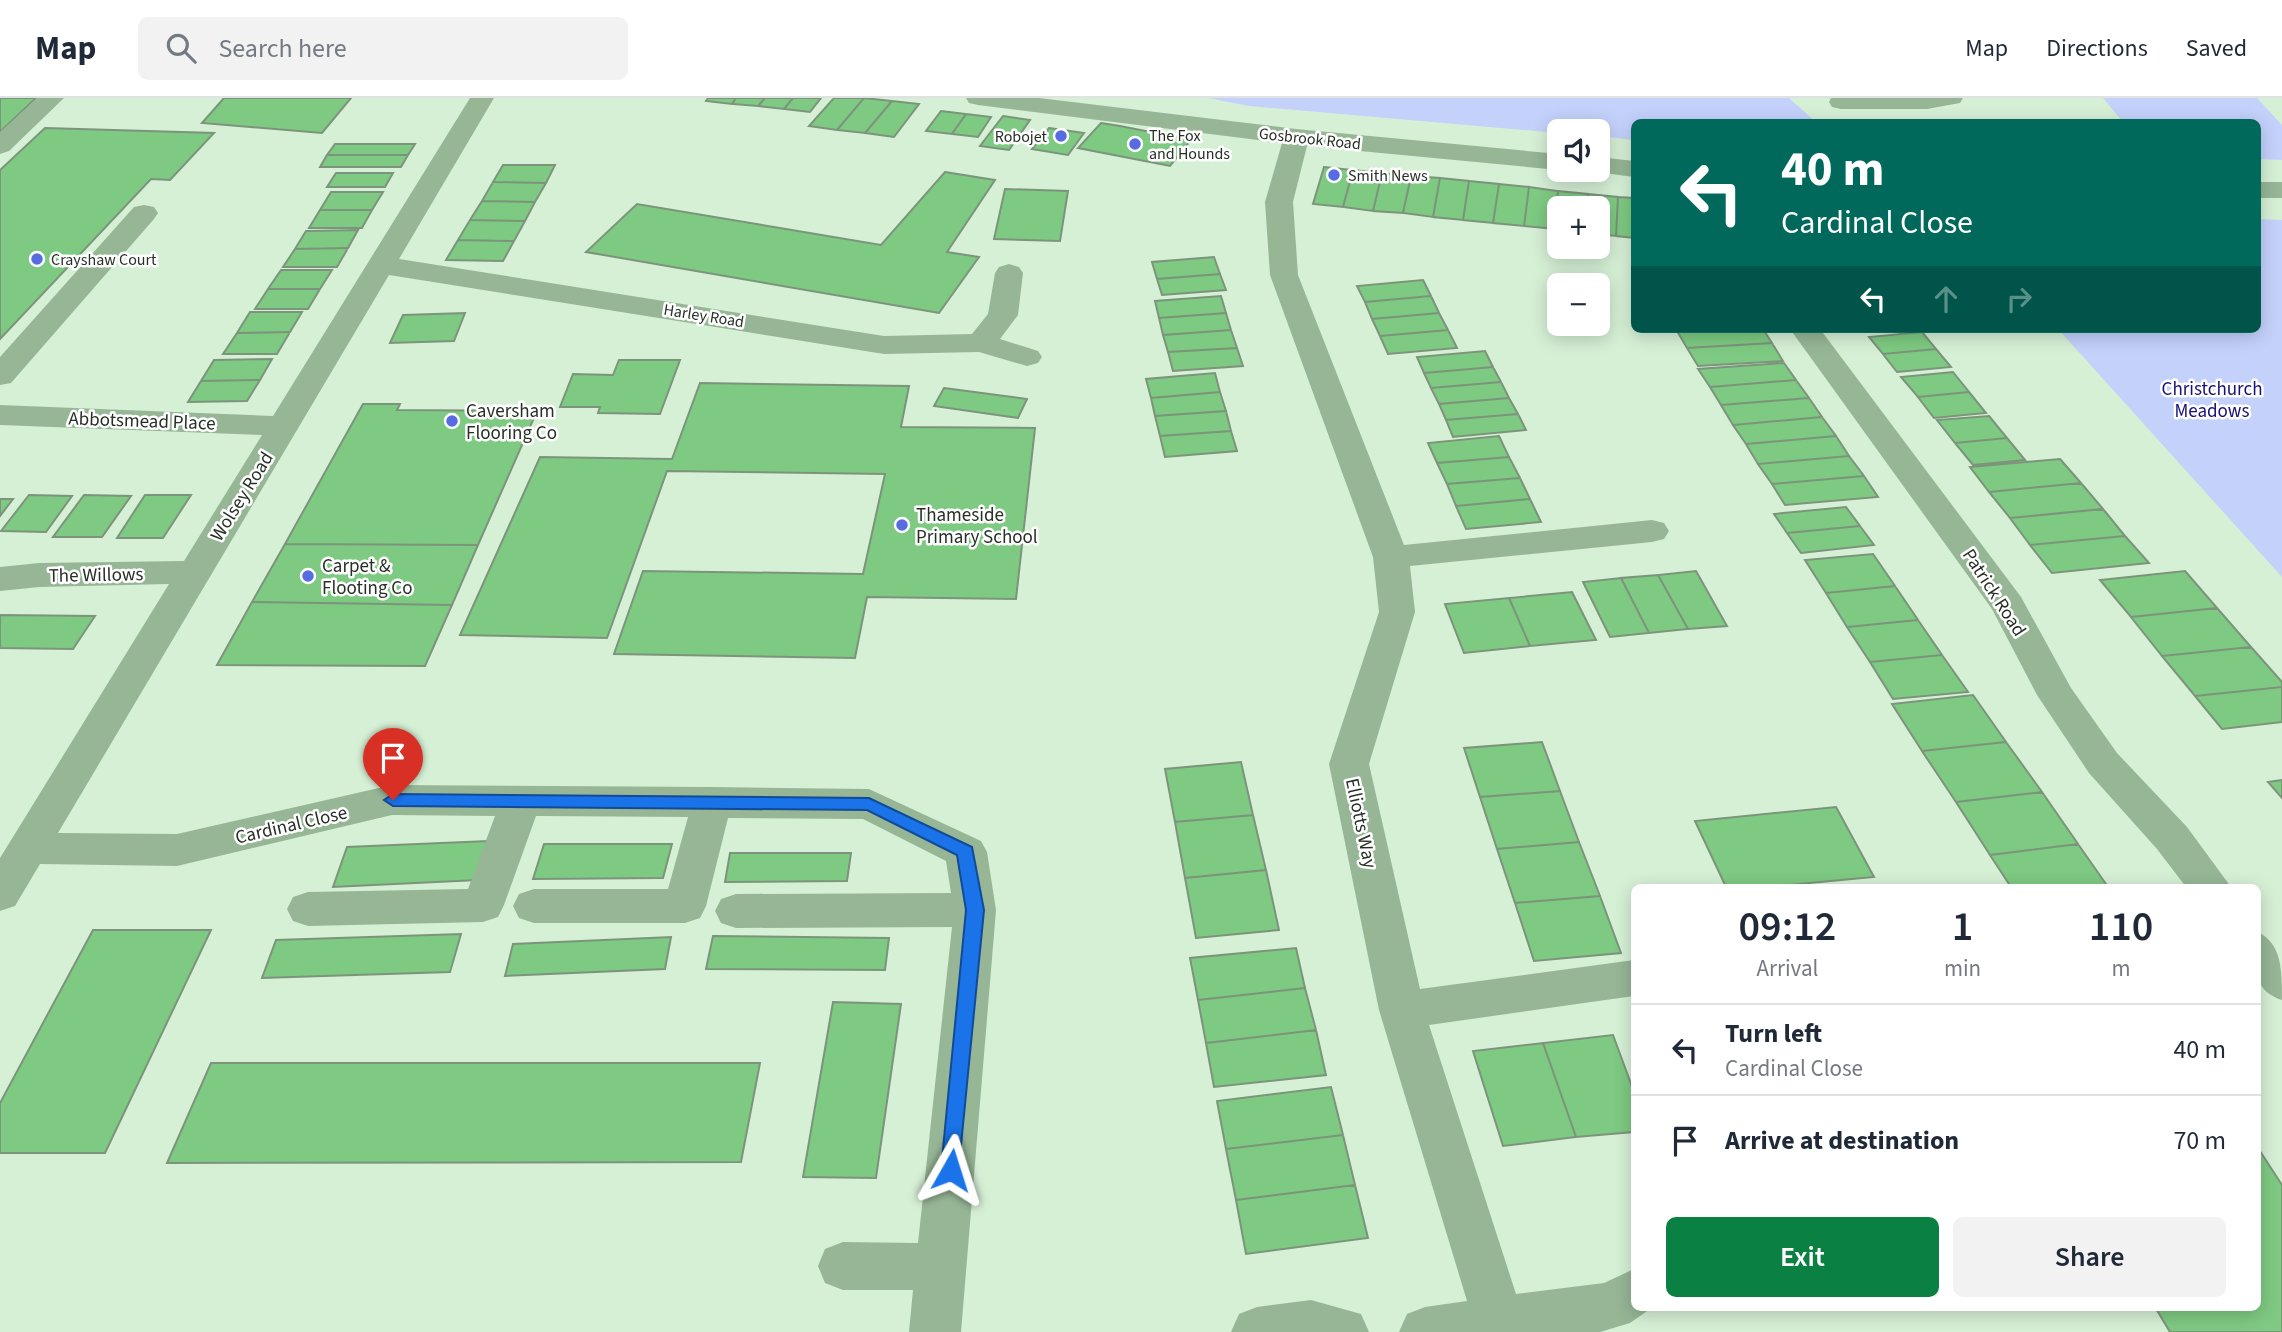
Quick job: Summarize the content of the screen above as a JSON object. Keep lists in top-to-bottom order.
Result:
{
  "streets": {
    "street": [
      "Gosbrook Road",
      "Harley Road",
      "Abbotsmead Place",
      "Wolsey Road",
      "The Willows",
      "Patrick Road",
      "Elliotts Way",
      "Cardinal Close"
    ]
  },
  "crossings": [
    ["Gosbrook Road", "Elliotts Way"],
    ["Harley Road", "Wolsey Road"],
    ["Abbotsmead Place", "Wolsey Road"],
    ["Wolsey Road", "The Willows"],
    ["Wolsey Road", "Cardinal Close"]
  ],
  "parks": ["Christchurch Meadows"],
  "places": [
    "Robojet",
    "The Fox and Hounds",
    "Smith News",
    "Crayshaw Court",
    "Caversham Flooring Co",
    "Thameside Primary School",
    "Carpet & Flooting Co"
  ],
  "page": {
    "header": "Map",
    "search": "Search here",
    "nav": ["Map", "Directions", "Saved"],
    "map_buttons": ["+", "−"],
    "turn": ["40 m", "Cardinal Close"],
    "eta": [
      "09:12",
      "Arrival",
      "1",
      "min",
      "110",
      "m"
    ],
    "list": [
      {
        "name": "Turn left",
        "note": "Cardinal Close",
        "value": "40 m"
      },
      {
        "name": "Arrive at destination",
        "value": "70 m"
      }
    ],
    "buttons": ["Exit", "Share"]
  }
}
